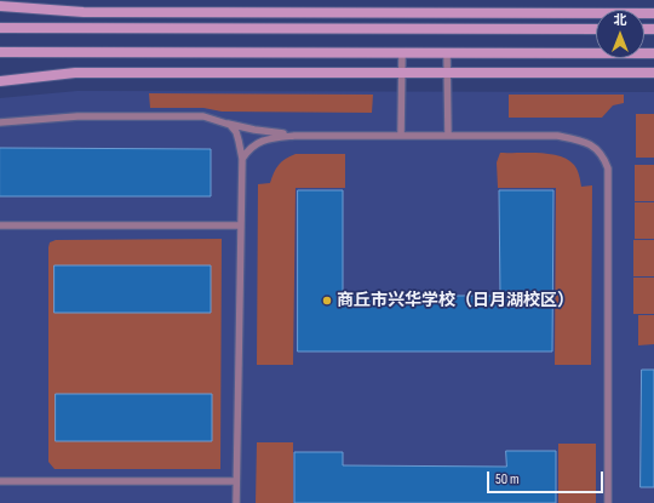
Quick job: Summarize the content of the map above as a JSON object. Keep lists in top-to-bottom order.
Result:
{
  "places": ["商丘市兴华学校（日月湖校区）"],
  "scale_bar": "50 m",
  "north": "top"
}
